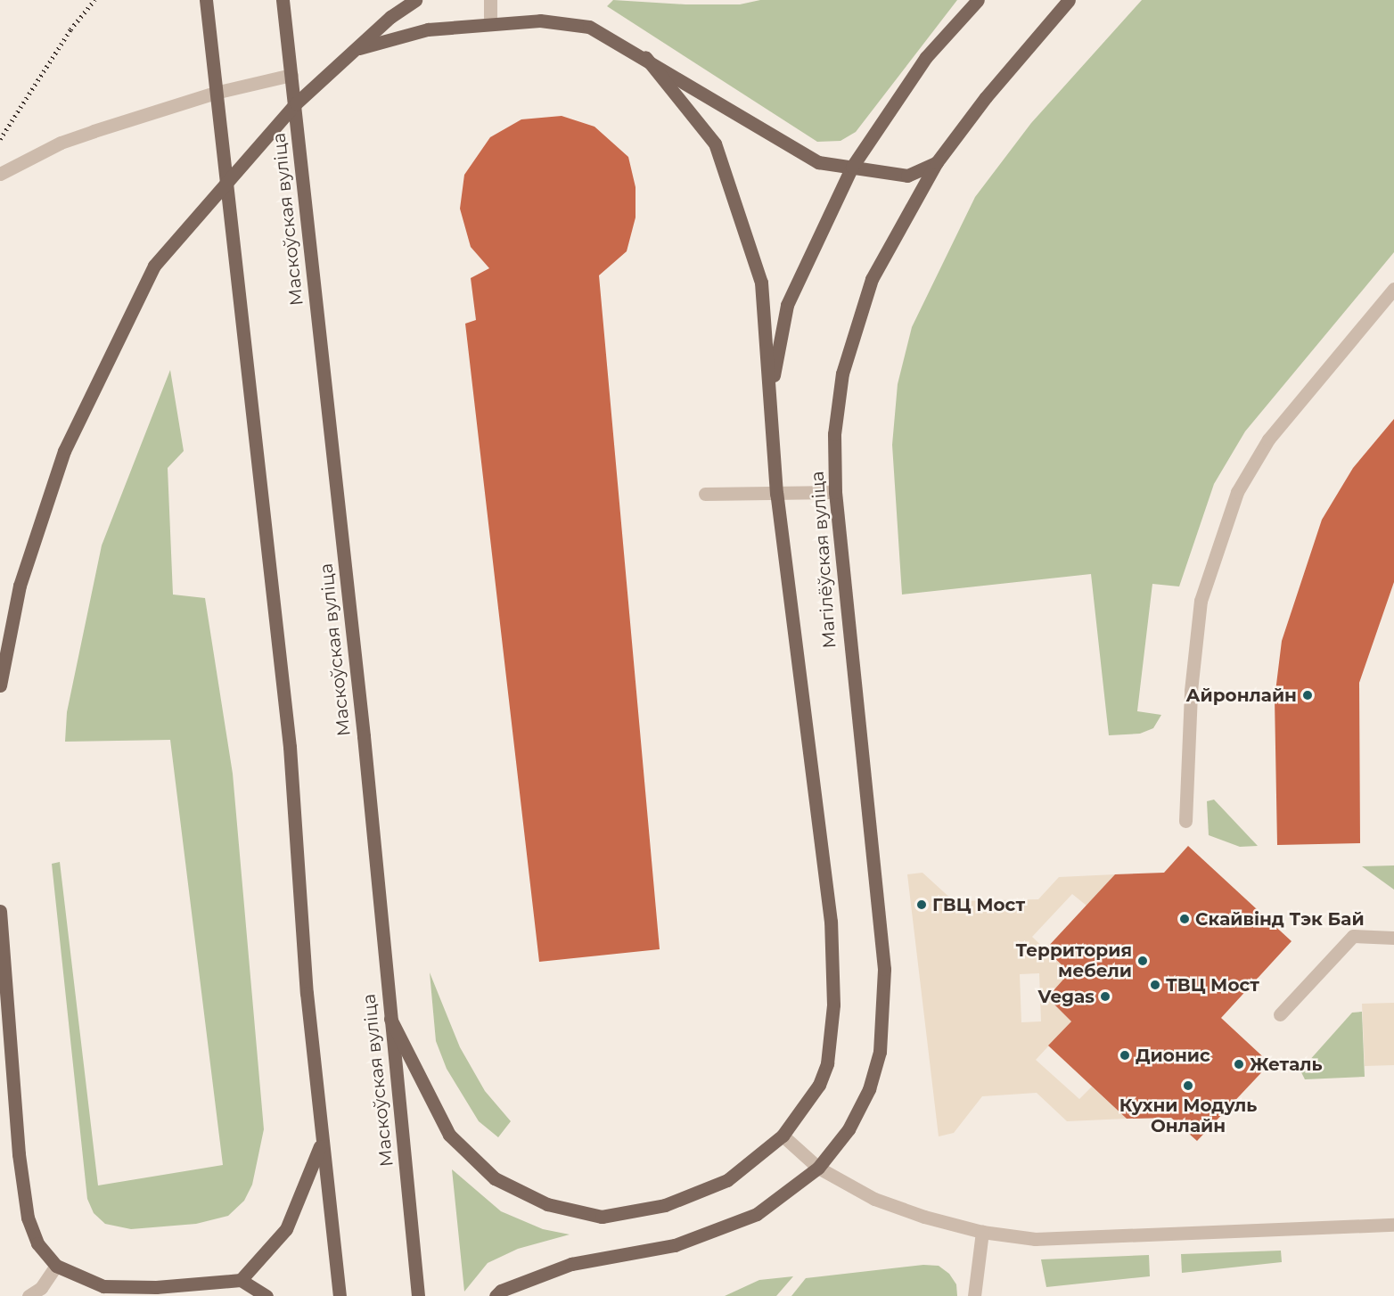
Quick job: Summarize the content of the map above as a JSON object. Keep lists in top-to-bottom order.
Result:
{
  "streets": {
    "main road": ["Маскоўская вуліца", "Магілёўская вуліца"]
  },
  "places": [
    "Айронлайн",
    "ГВЦ Мост",
    "Скайвінд Тэк Бай",
    "Территория мебели",
    "ТВЦ Мост",
    "Vegas",
    "Дионис",
    "Жеталь",
    "Кухни Модуль Онлайн"
  ]
}
